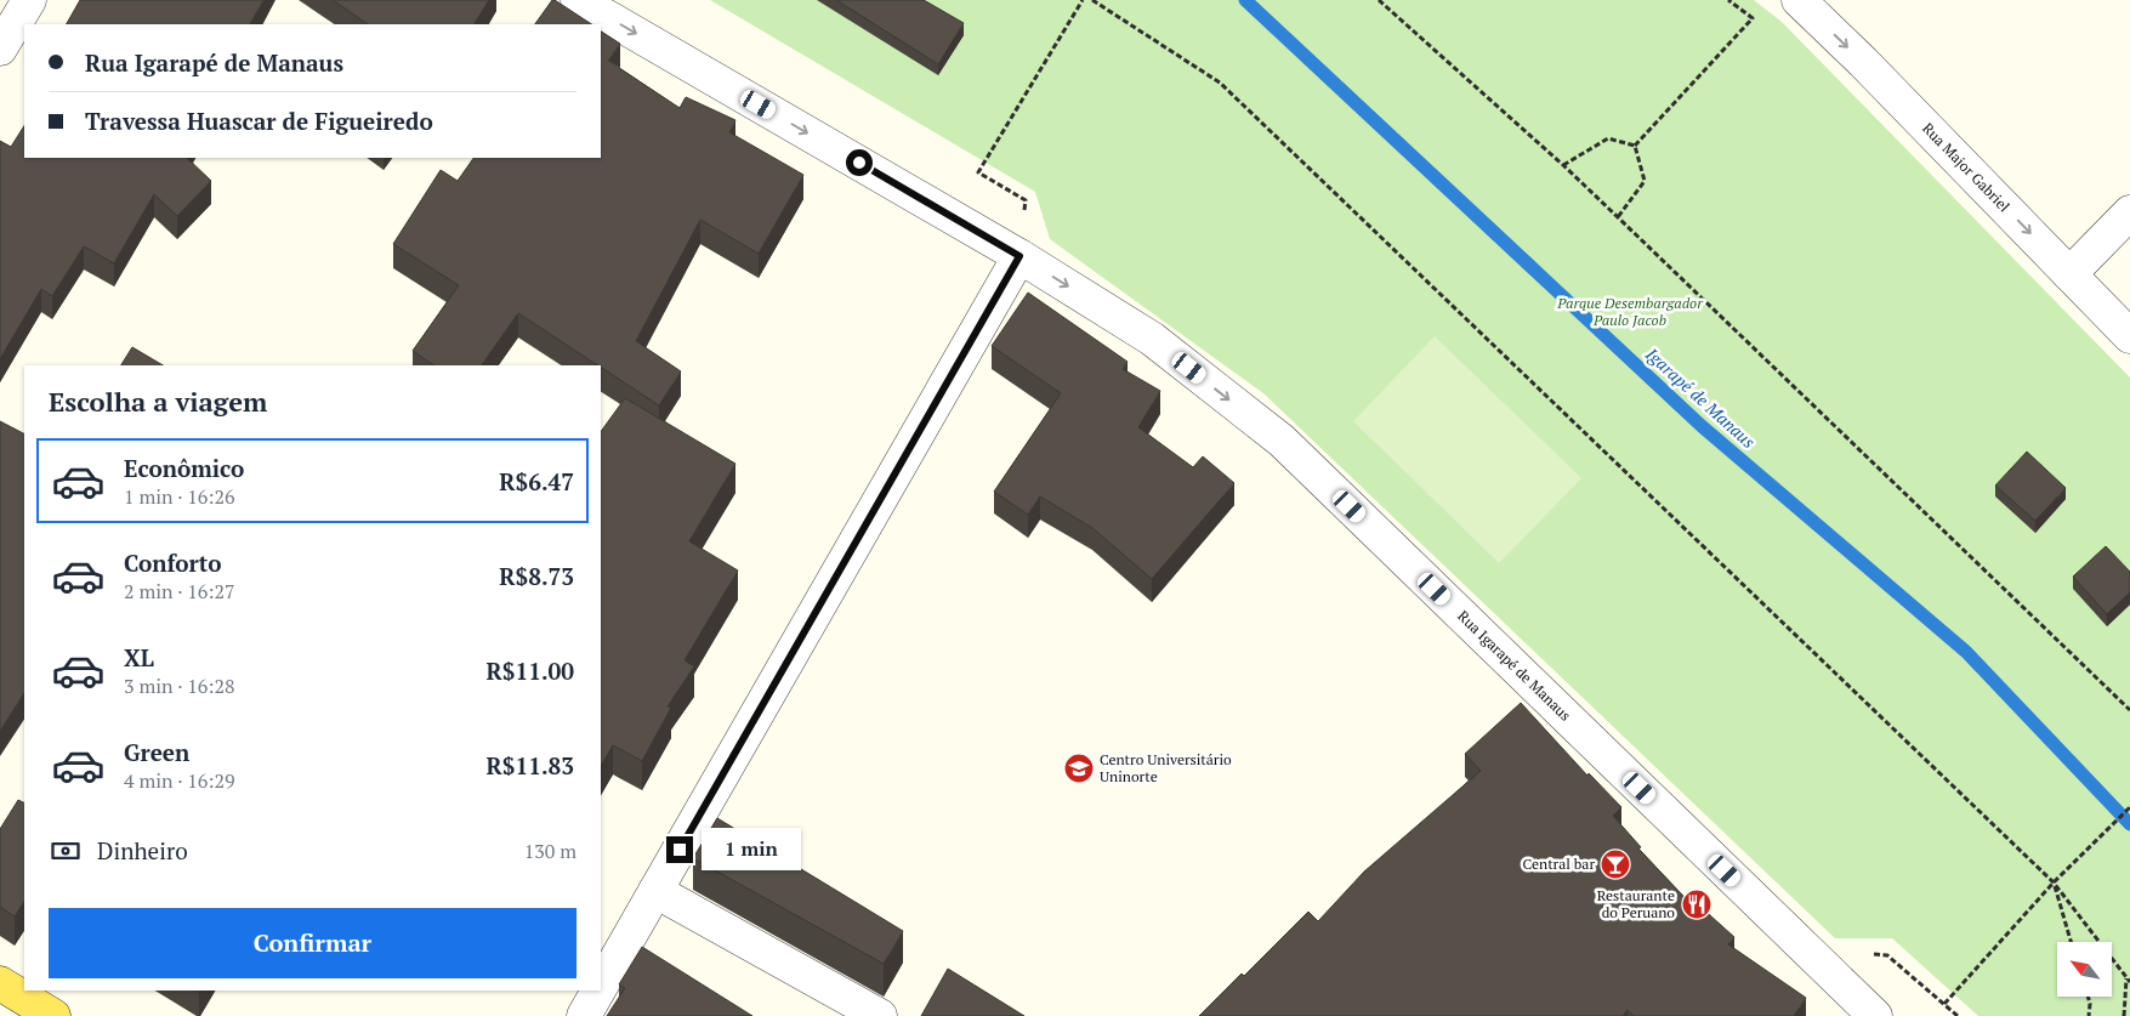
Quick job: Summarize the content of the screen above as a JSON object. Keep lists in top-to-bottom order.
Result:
{
  "streets": {
    "street": ["Rua Major Gabriel", "Rua Igarapé de Manaus"]
  },
  "one_way": ["Rua Major Gabriel", "Rua Igarapé de Manaus"],
  "water": ["Igarapé de Manaus"],
  "parks": ["Parque Desembargador Paulo Jacob"],
  "places": {
    "school or university": ["Centro Universitário Uninorte"],
    "bar": ["Central bar"],
    "restaurant": ["Restaurante do Peruano"]
  },
  "north": "top left",
  "page": {
    "banner": ["Rua Igarapé de Manaus", "Travessa Huascar de Figueiredo"],
    "heading": "Escolha a viagem",
    "list": [
      {
        "name": "Econômico",
        "note": "1 min · 16:26",
        "value": "R$6.47"
      },
      {
        "name": "Conforto",
        "note": "2 min · 16:27",
        "value": "R$8.73"
      },
      {
        "name": "XL",
        "note": "3 min · 16:28",
        "value": "R$11.00"
      },
      {
        "name": "Green",
        "note": "4 min · 16:29",
        "value": "R$11.83"
      }
    ],
    "pay": ["Dinheiro", "130 m"],
    "bubble": "1 min",
    "buttons": "Confirmar"
  }
}
